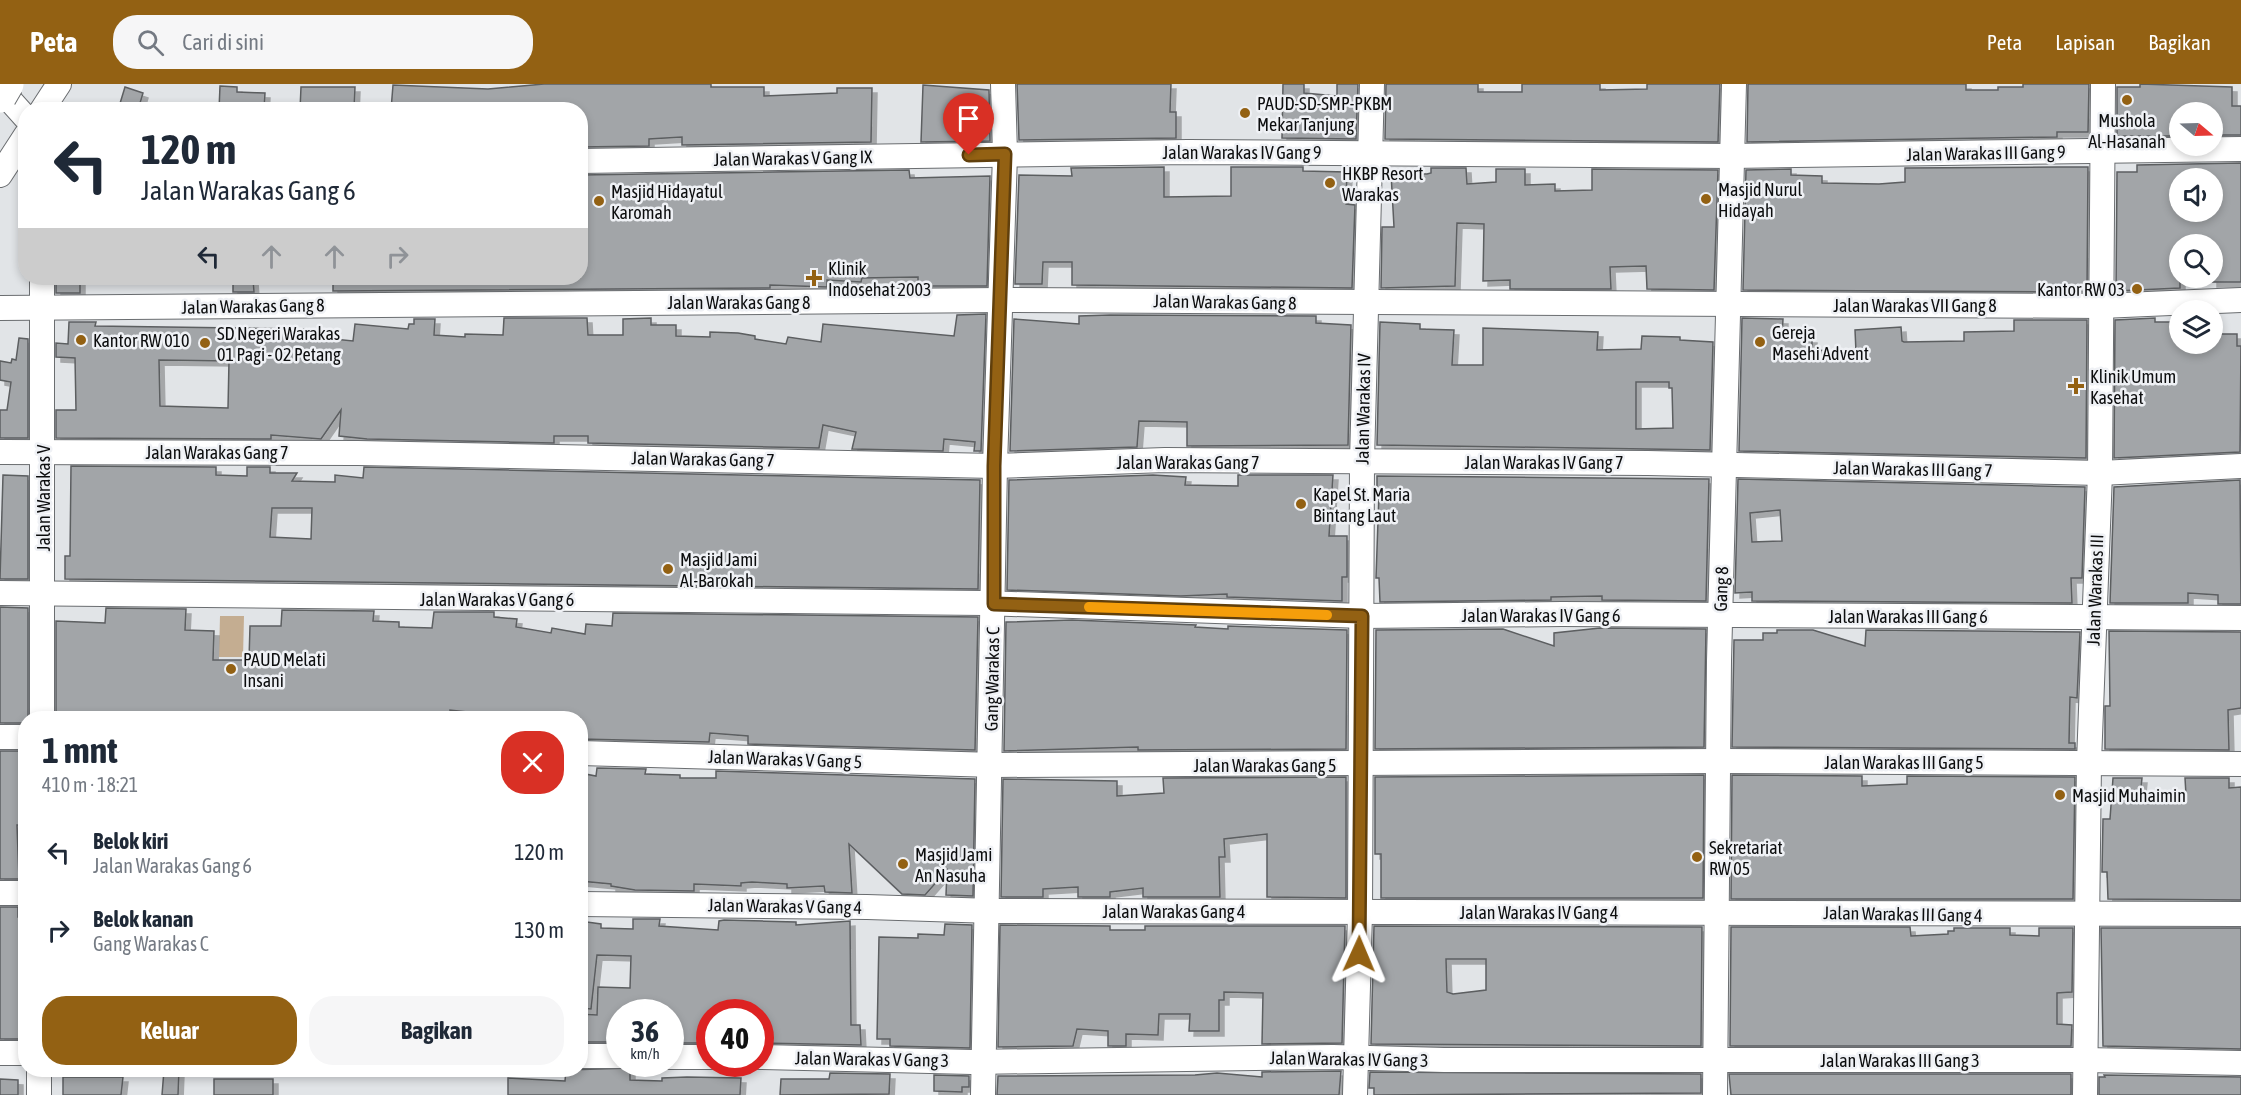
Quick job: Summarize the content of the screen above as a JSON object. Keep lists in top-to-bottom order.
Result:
{
  "streets": {
    "street": [
      "Jalan Warakas IV Gang 9",
      "Jalan Warakas III Gang 9",
      "Jalan Warakas V Gang IX",
      "Jalan Warakas Gang 8",
      "Jalan Warakas VII Gang 8",
      "Jalan Warakas IV",
      "Jalan Warakas Gang 7",
      "Jalan Warakas IV Gang 7",
      "Jalan Warakas III Gang 7",
      "Jalan Warakas V",
      "Gang 8",
      "Jalan Warakas III",
      "Jalan Warakas V Gang 6",
      "Jalan Warakas IV Gang 6",
      "Jalan Warakas III Gang 6",
      "Gang Warakas C",
      "Jalan Warakas V Gang 5",
      "Jalan Warakas III Gang 5",
      "Jalan Warakas Gang 5",
      "Jalan Warakas V Gang 4",
      "Jalan Warakas Gang 4",
      "Jalan Warakas IV Gang 4",
      "Jalan Warakas III Gang 4",
      "Jalan Warakas V Gang 3",
      "Jalan Warakas IV Gang 3",
      "Jalan Warakas III Gang 3"
    ]
  },
  "crossings": [
    ["Jalan Warakas IV Gang 9", "Jalan Warakas III Gang 9"],
    ["Jalan Warakas IV Gang 9", "Jalan Warakas V Gang IX"],
    ["Jalan Warakas IV Gang 9", "Jalan Warakas IV"],
    ["Jalan Warakas IV Gang 9", "Gang 8"],
    ["Jalan Warakas IV Gang 9", "Gang Warakas C"],
    ["Jalan Warakas III Gang 9", "Gang 8"],
    ["Jalan Warakas III Gang 9", "Jalan Warakas III"],
    ["Jalan Warakas V Gang IX", "Gang Warakas C"],
    ["Jalan Warakas Gang 8", "Jalan Warakas VII Gang 8"],
    ["Jalan Warakas Gang 8", "Jalan Warakas IV"],
    ["Jalan Warakas Gang 8", "Jalan Warakas V"],
    ["Jalan Warakas Gang 8", "Gang 8"],
    ["Jalan Warakas Gang 8", "Gang Warakas C"],
    ["Jalan Warakas VII Gang 8", "Gang 8"],
    ["Jalan Warakas VII Gang 8", "Jalan Warakas III"],
    ["Jalan Warakas IV", "Jalan Warakas Gang 7"],
    ["Jalan Warakas IV", "Jalan Warakas IV Gang 7"],
    ["Jalan Warakas IV", "Jalan Warakas V Gang 6"],
    ["Jalan Warakas IV", "Jalan Warakas IV Gang 6"],
    ["Jalan Warakas IV", "Jalan Warakas Gang 5"],
    ["Jalan Warakas IV", "Jalan Warakas Gang 4"],
    ["Jalan Warakas IV", "Jalan Warakas IV Gang 4"],
    ["Jalan Warakas IV", "Jalan Warakas IV Gang 3"],
    ["Jalan Warakas Gang 7", "Jalan Warakas IV Gang 7"],
    ["Jalan Warakas Gang 7", "Jalan Warakas V"],
    ["Jalan Warakas Gang 7", "Gang Warakas C"],
    ["Jalan Warakas IV Gang 7", "Jalan Warakas III Gang 7"],
    ["Jalan Warakas IV Gang 7", "Gang 8"],
    ["Jalan Warakas III Gang 7", "Gang 8"],
    ["Jalan Warakas III Gang 7", "Jalan Warakas III"],
    ["Jalan Warakas V", "Jalan Warakas V Gang 6"],
    ["Gang 8", "Jalan Warakas IV Gang 6"],
    ["Gang 8", "Jalan Warakas III Gang 6"],
    ["Gang 8", "Jalan Warakas III Gang 5"],
    ["Gang 8", "Jalan Warakas Gang 5"],
    ["Gang 8", "Jalan Warakas IV Gang 4"],
    ["Gang 8", "Jalan Warakas III Gang 4"],
    ["Gang 8", "Jalan Warakas IV Gang 3"],
    ["Gang 8", "Jalan Warakas III Gang 3"],
    ["Jalan Warakas III", "Jalan Warakas III Gang 6"],
    ["Jalan Warakas III", "Jalan Warakas III Gang 5"],
    ["Jalan Warakas III", "Jalan Warakas III Gang 4"],
    ["Jalan Warakas III", "Jalan Warakas III Gang 3"],
    ["Jalan Warakas V Gang 6", "Jalan Warakas IV Gang 6"],
    ["Jalan Warakas V Gang 6", "Gang Warakas C"],
    ["Jalan Warakas IV Gang 6", "Jalan Warakas III Gang 6"],
    ["Gang Warakas C", "Jalan Warakas V Gang 5"],
    ["Gang Warakas C", "Jalan Warakas Gang 5"],
    ["Gang Warakas C", "Jalan Warakas V Gang 4"],
    ["Gang Warakas C", "Jalan Warakas Gang 4"],
    ["Gang Warakas C", "Jalan Warakas V Gang 3"],
    ["Gang Warakas C", "Jalan Warakas IV Gang 3"],
    ["Jalan Warakas V Gang 5", "Jalan Warakas Gang 5"],
    ["Jalan Warakas III Gang 5", "Jalan Warakas Gang 5"],
    ["Jalan Warakas V Gang 4", "Jalan Warakas Gang 4"],
    ["Jalan Warakas Gang 4", "Jalan Warakas IV Gang 4"],
    ["Jalan Warakas IV Gang 4", "Jalan Warakas III Gang 4"],
    ["Jalan Warakas V Gang 3", "Jalan Warakas IV Gang 3"],
    ["Jalan Warakas IV Gang 3", "Jalan Warakas III Gang 3"]
  ],
  "places": {
    "other": [
      "Mushola Al-Hasanah",
      "PAUD-SD-SMP-PKBM Mekar Tanjung",
      "HKBP Resort Warakas",
      "Masjid Nurul Hidayah",
      "Masjid Hidayatul Karomah",
      "Kantor RW 03",
      "Kantor RW 010",
      "Gereja Masehi Advent",
      "SD Negeri Warakas 01 Pagi - 02 Petang",
      "Kapel St. Maria Bintang Laut",
      "Masjid Jami Al-Barokah",
      "PAUD Melati Insani",
      "Masjid Muhaimin",
      "Sekretariat RW 05",
      "Masjid Jami An Nasuha"
    ],
    "health": ["Klinik Indosehat 2003", "Klinik Umum Kasehat"]
  },
  "north": "right",
  "page": {
    "header": "Peta",
    "search": "Cari di sini",
    "nav": ["Peta", "Lapisan", "Bagikan"],
    "turn": ["120 m", "Jalan Warakas Gang 6"],
    "heading": ["1 mnt", "410 m · 18:21"],
    "list": [
      {
        "name": "Belok kiri",
        "note": "Jalan Warakas Gang 6",
        "value": "120 m"
      },
      {
        "name": "Belok kanan",
        "note": "Gang Warakas C",
        "value": "130 m"
      }
    ],
    "buttons": ["Keluar", "Bagikan"],
    "speed": "36 km/h",
    "limit": "40"
  }
}
